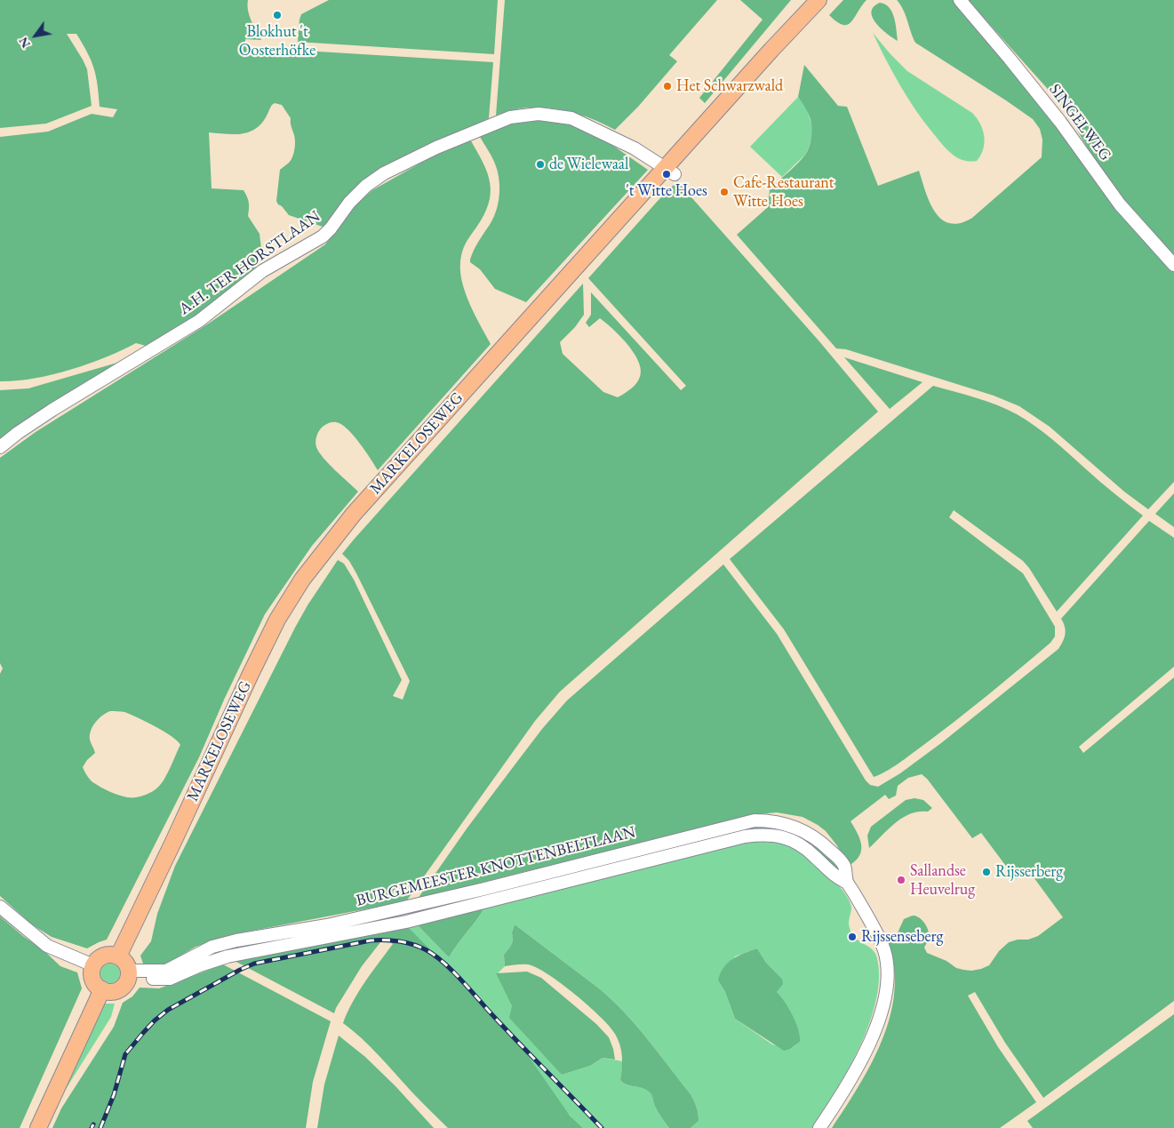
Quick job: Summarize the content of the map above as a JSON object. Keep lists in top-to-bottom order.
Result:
{
  "streets": {
    "main road": ["MARKELOSEWEG"],
    "street": ["SINGELWEG", "A.H. TER HORSTLAAN", "BURGEMEESTER KNOTTENBELTLAAN"]
  },
  "crossings": [
    ["A.H. TER HORSTLAAN", "MARKELOSEWEG"],
    ["MARKELOSEWEG", "BURGEMEESTER KNOTTENBELTLAAN"]
  ],
  "places": [
    "Blokhut 't Oosterhöfke",
    "Het Schwarzwald",
    "de Wielewaal",
    "'t Witte Hoes",
    "Cafe-Restaurant Witte Hoes",
    "Rijsserberg",
    "Sallandse Heuvelrug",
    "Rijssenseberg"
  ],
  "north": "bottom left"
}
